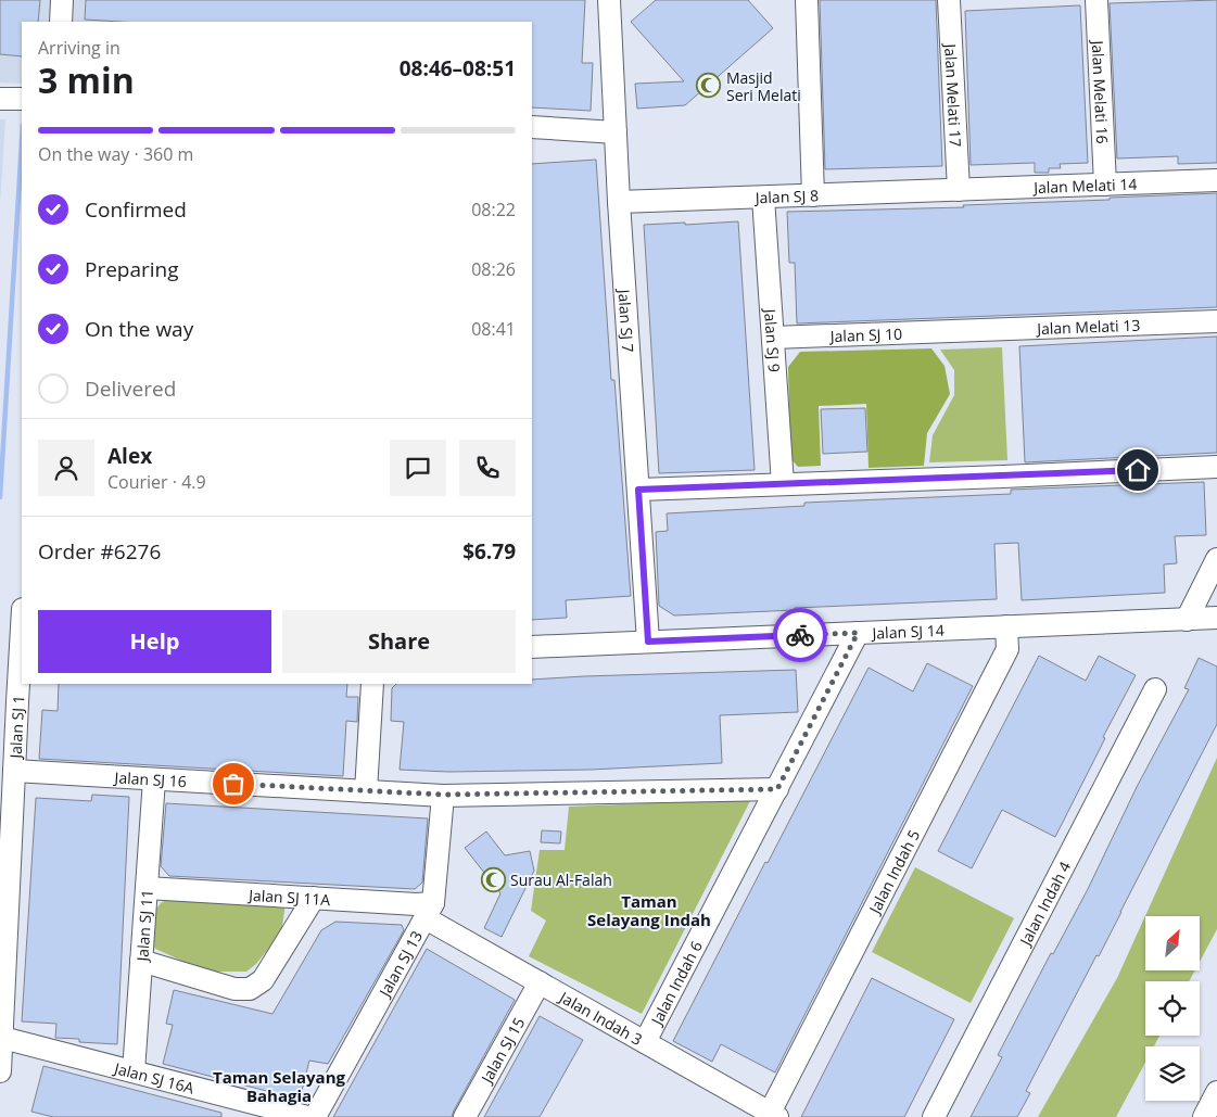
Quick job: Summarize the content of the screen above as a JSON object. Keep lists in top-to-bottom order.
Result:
{
  "streets": {
    "street": [
      "Jalan Melati 16",
      "Jalan Melati 17",
      "Jalan Melati 14",
      "Jalan SJ 8",
      "Jalan SJ 7",
      "Jalan Melati 13",
      "Jalan SJ 10",
      "Jalan SJ 9",
      "Jalan SJ 14",
      "Jalan SJ 1",
      "Jalan SJ 16",
      "Jalan Indah 5",
      "Jalan SJ 11A",
      "Jalan Indah 4",
      "Jalan SJ 11",
      "Jalan SJ 13",
      "Jalan Indah 6",
      "Jalan Indah 3",
      "Jalan SJ 15",
      "Jalan SJ 16A"
    ]
  },
  "crossings": [
    ["Jalan Melati 16", "Jalan Melati 14"],
    ["Jalan Melati 17", "Jalan Melati 14"],
    ["Jalan Melati 17", "Jalan SJ 8"],
    ["Jalan Melati 14", "Jalan SJ 8"],
    ["Jalan SJ 8", "Jalan SJ 7"],
    ["Jalan SJ 8", "Jalan SJ 9"],
    ["Jalan SJ 7", "Jalan SJ 14"],
    ["Jalan Melati 13", "Jalan SJ 10"],
    ["Jalan SJ 10", "Jalan SJ 9"],
    ["Jalan SJ 14", "Jalan Indah 5"],
    ["Jalan SJ 14", "Jalan Indah 6"],
    ["Jalan SJ 1", "Jalan SJ 16"],
    ["Jalan SJ 1", "Jalan SJ 16A"],
    ["Jalan SJ 16", "Jalan SJ 11"],
    ["Jalan SJ 16", "Jalan SJ 13"],
    ["Jalan SJ 16", "Jalan Indah 6"],
    ["Jalan Indah 5", "Jalan Indah 3"],
    ["Jalan SJ 11A", "Jalan SJ 11"],
    ["Jalan SJ 11A", "Jalan SJ 13"],
    ["Jalan SJ 11A", "Jalan Indah 3"],
    ["Jalan SJ 11", "Jalan SJ 16A"],
    ["Jalan SJ 13", "Jalan Indah 3"],
    ["Jalan Indah 6", "Jalan Indah 3"],
    ["Jalan Indah 3", "Jalan SJ 15"]
  ],
  "districts": ["Taman Selayang Indah", "Taman Selayang Bahagia"],
  "places": {
    "mosque": ["Masjid Seri Melati", "Surau Al-Falah"]
  },
  "north": "top right",
  "page": {
    "heading": ["3 min", "Arriving in", "08:46–08:51"],
    "panel": [
      "Alex",
      "Courier · 4.9",
      "Order #6276",
      "$6.79"
    ],
    "bar": "On the way · 360 m",
    "list": [
      ["Confirmed", "08:22"],
      ["Preparing", "08:26"],
      ["On the way", "08:41"],
      "Delivered"
    ],
    "buttons": ["Help", "Share"]
  }
}
